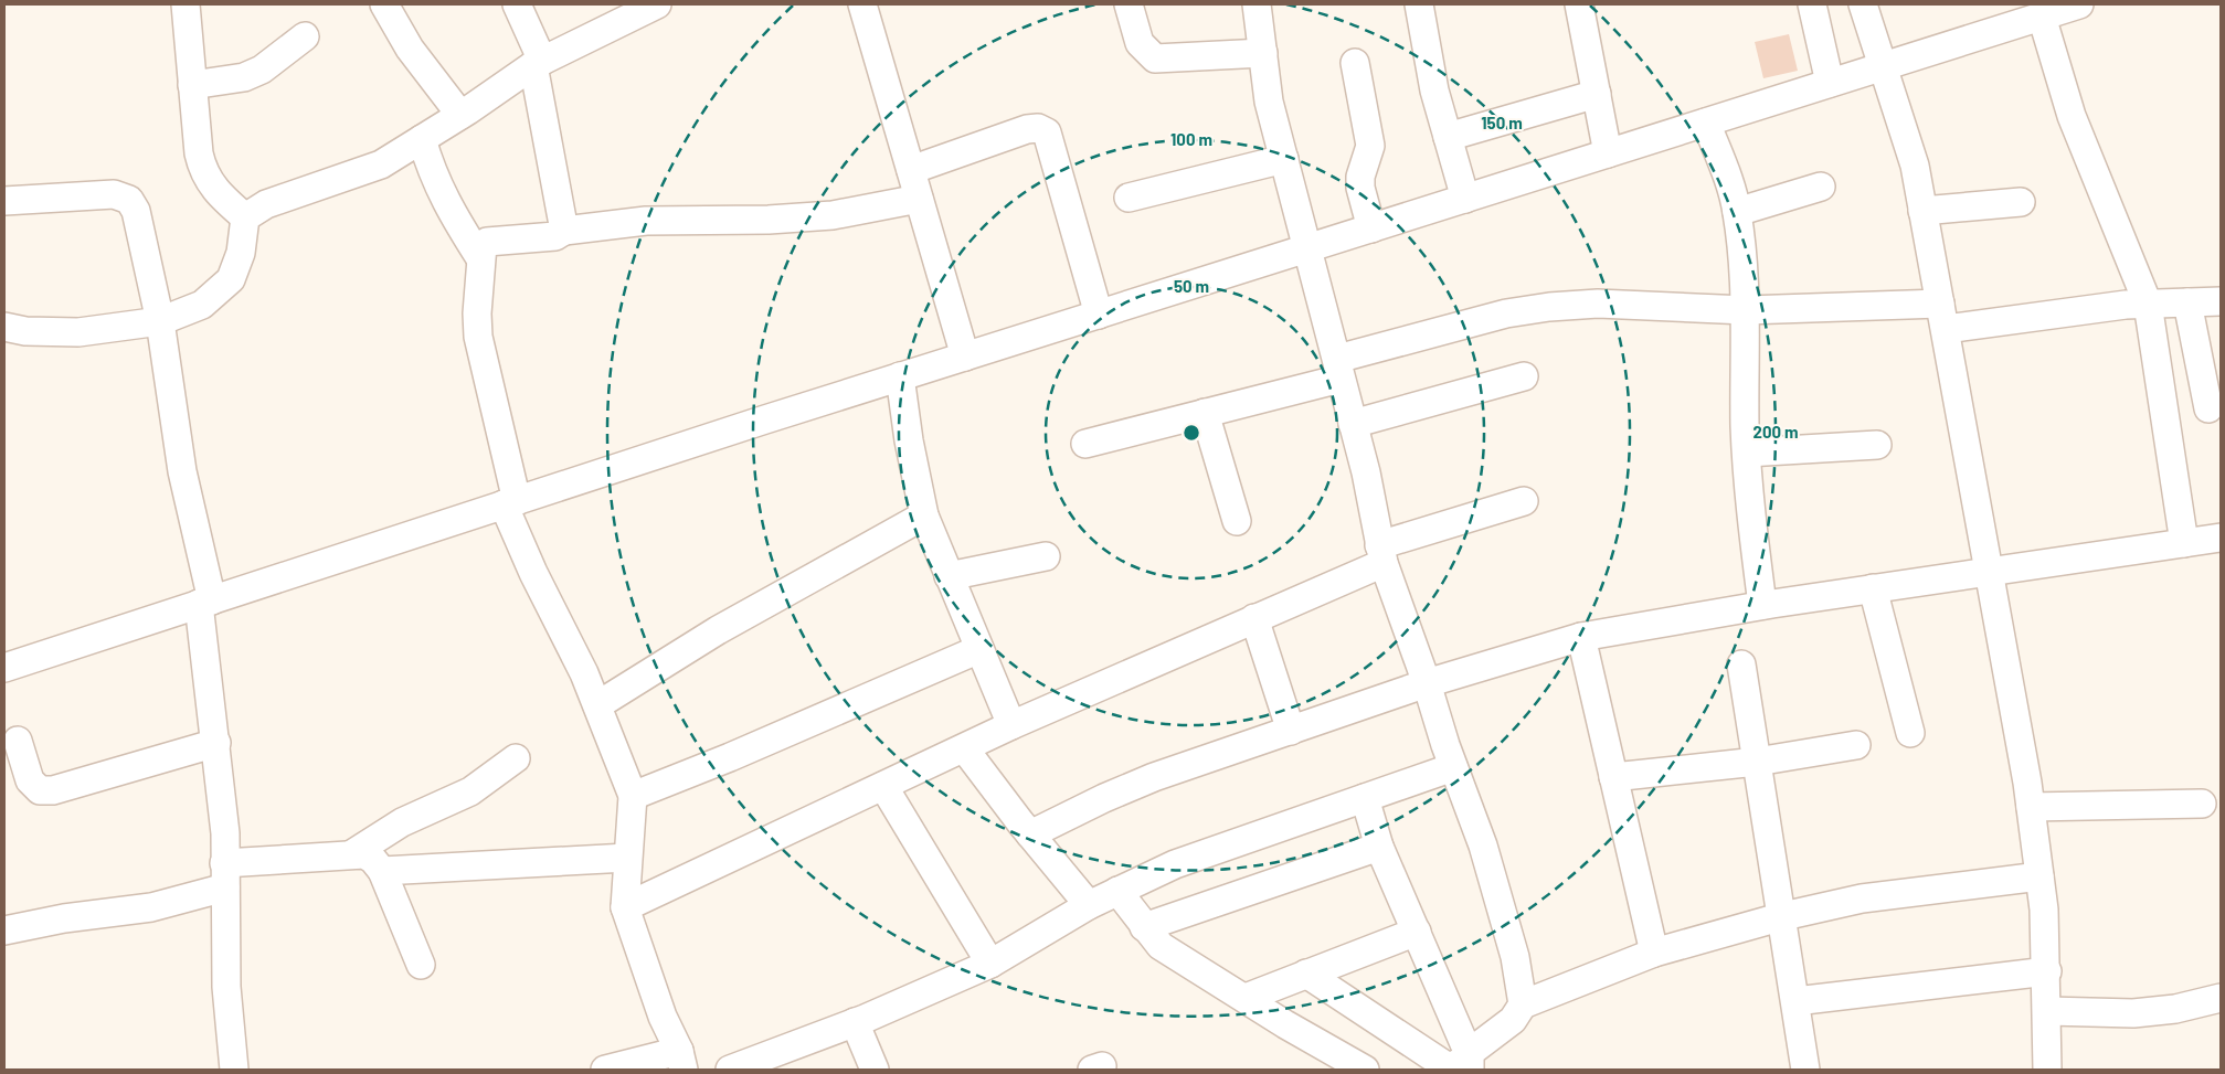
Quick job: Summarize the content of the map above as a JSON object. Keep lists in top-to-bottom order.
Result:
{
  "rings": [
    "150 m",
    "100 m",
    "50 m",
    "200 m"
  ]
}
